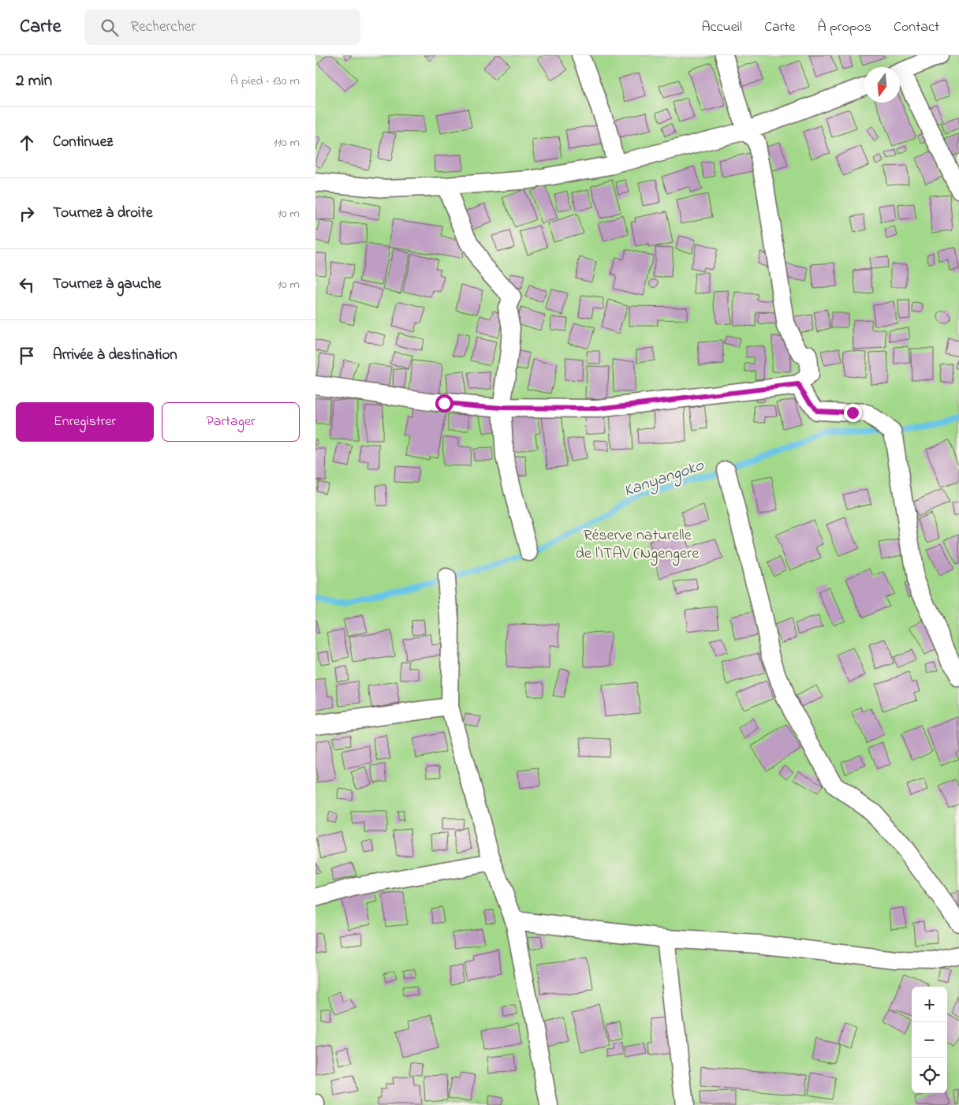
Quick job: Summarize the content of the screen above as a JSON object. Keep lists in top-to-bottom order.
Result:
{
  "water": ["Kanyangoko"],
  "parks": ["Réserve naturelle de l'ITAV (Ngengere"],
  "north": "bottom",
  "page": {
    "header": "Carte",
    "search": "Rechercher",
    "nav": [
      "Accueil",
      "Carte",
      "À propos",
      "Contact"
    ],
    "heading": ["2 min", "À pied · 130 m"],
    "list": [
      ["Continuez", "110 m"],
      ["Tournez à droite", "10 m"],
      ["Tournez à gauche", "10 m"],
      "Arrivée à destination"
    ],
    "buttons": ["Enregistrer", "Partager"],
    "map_buttons": ["+", "−"]
  }
}
